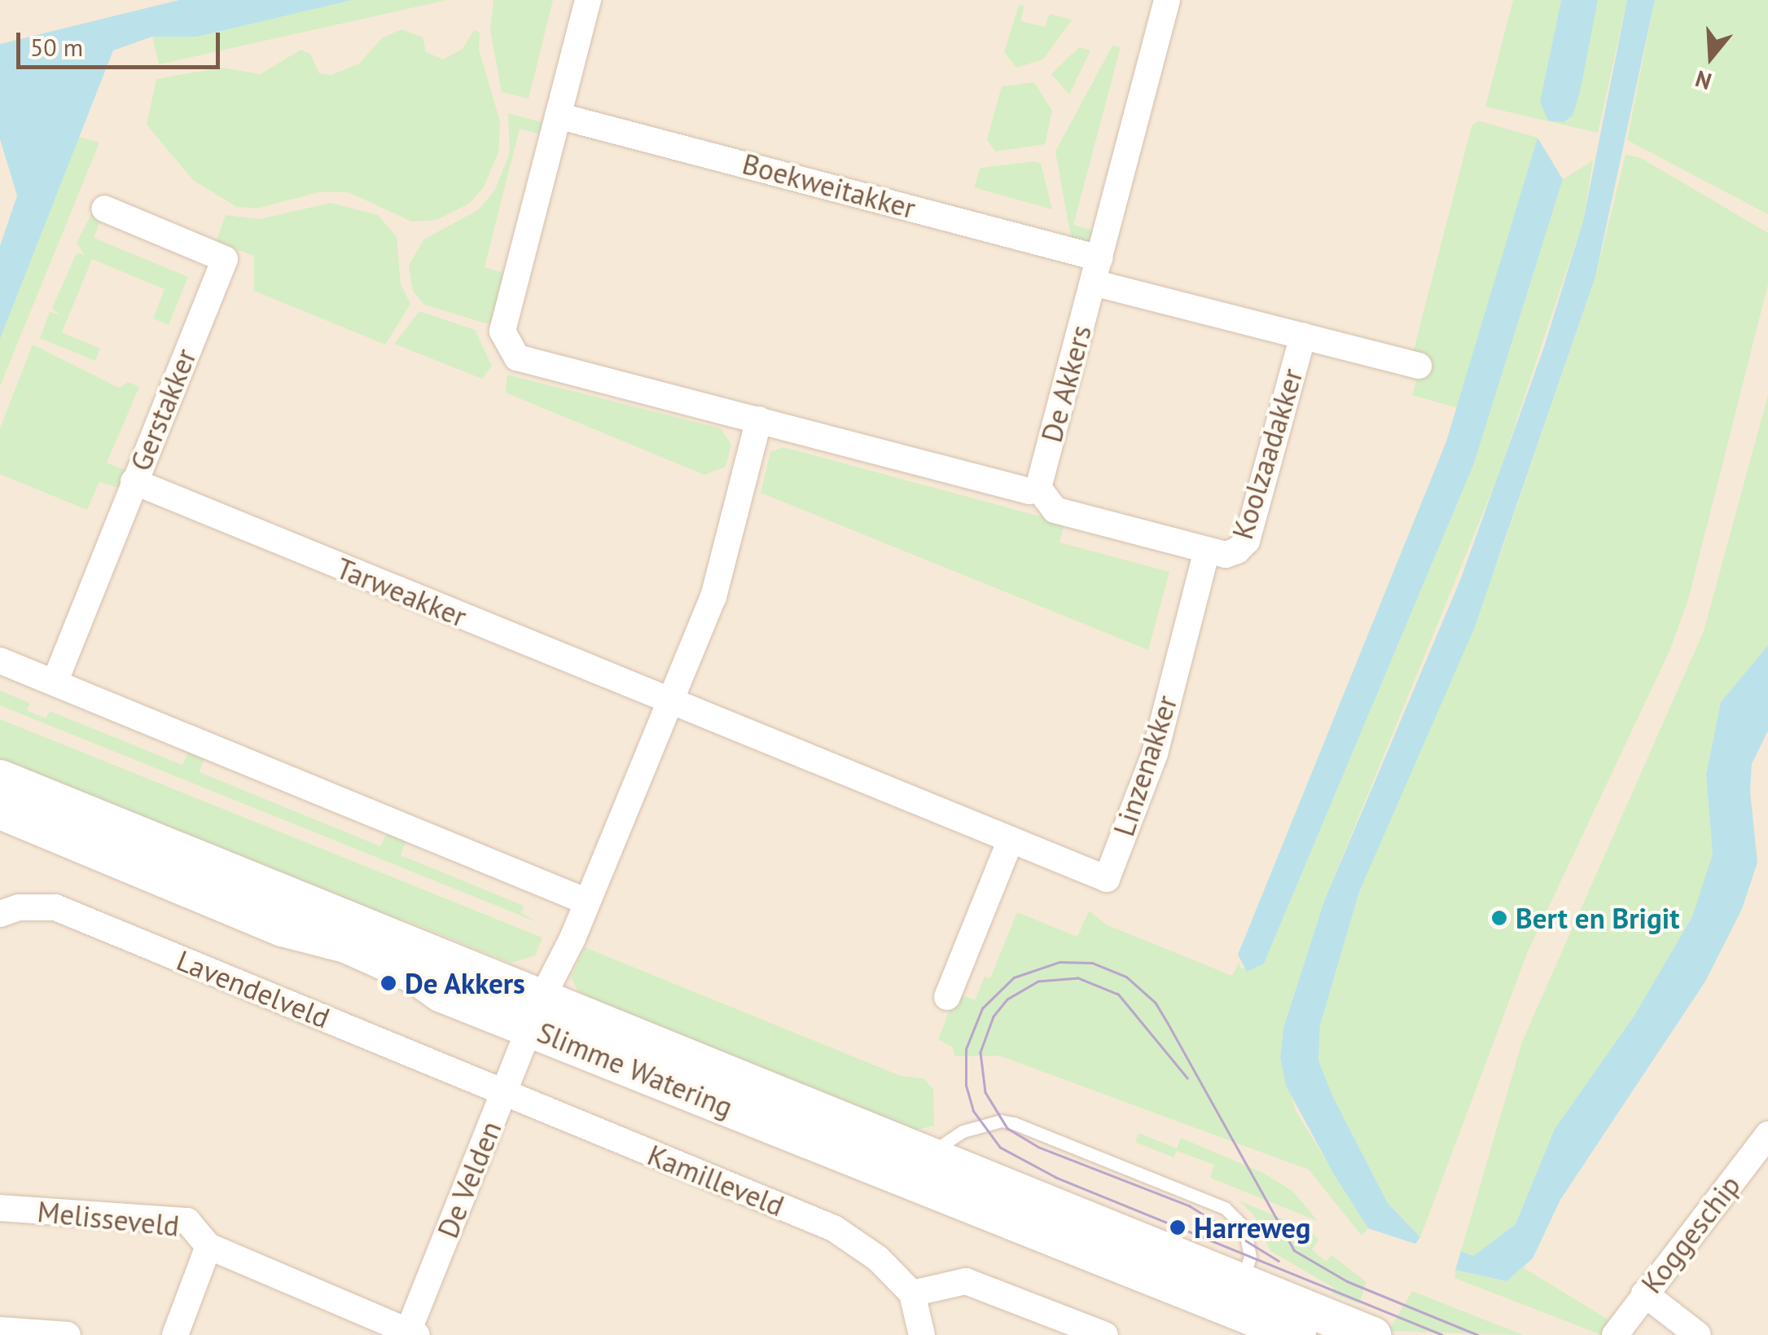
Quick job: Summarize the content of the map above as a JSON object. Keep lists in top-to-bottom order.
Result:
{
  "streets": {
    "street": [
      "Boekweitakker",
      "De Akkers",
      "Gerstakker",
      "Koolzaadakker",
      "Tarweakker",
      "Linzenakker",
      "Lavendelveld",
      "Slimme Watering",
      "De Velden",
      "Kamilleveld",
      "Melisseveld",
      "Koggeschip"
    ]
  },
  "crossings": [
    ["Boekweitakker", "De Akkers"],
    ["Boekweitakker", "Koolzaadakker"],
    ["De Akkers", "Koolzaadakker"],
    ["Gerstakker", "Tarweakker"],
    ["Koolzaadakker", "Linzenakker"],
    ["Tarweakker", "Linzenakker"],
    ["Lavendelveld", "De Velden"],
    ["Lavendelveld", "Kamilleveld"],
    ["Slimme Watering", "De Velden"],
    ["De Velden", "Kamilleveld"],
    ["De Velden", "Melisseveld"]
  ],
  "places": ["Bert en Brigit", "De Akkers", "Harreweg"],
  "scale_bar": "50 m",
  "north": "bottom"
}
